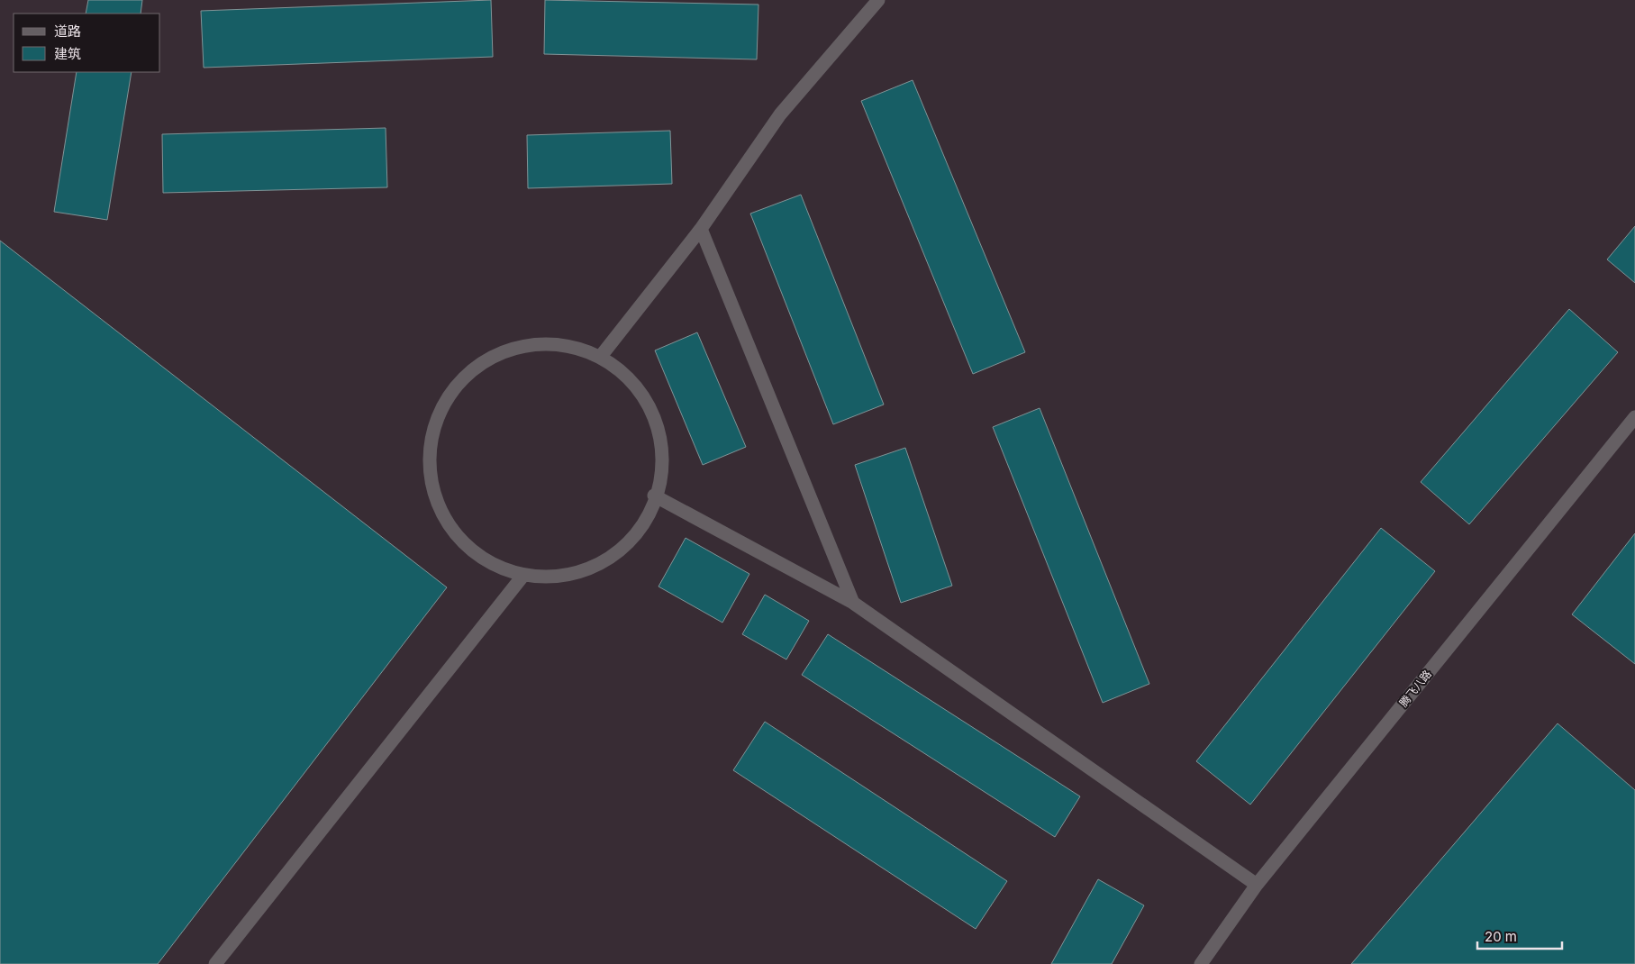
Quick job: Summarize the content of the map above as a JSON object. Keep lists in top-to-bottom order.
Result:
{
  "streets": {
    "street": ["腾飞八路"]
  },
  "legend": ["道路", "建筑"],
  "scale_bar": "20 m"
}
